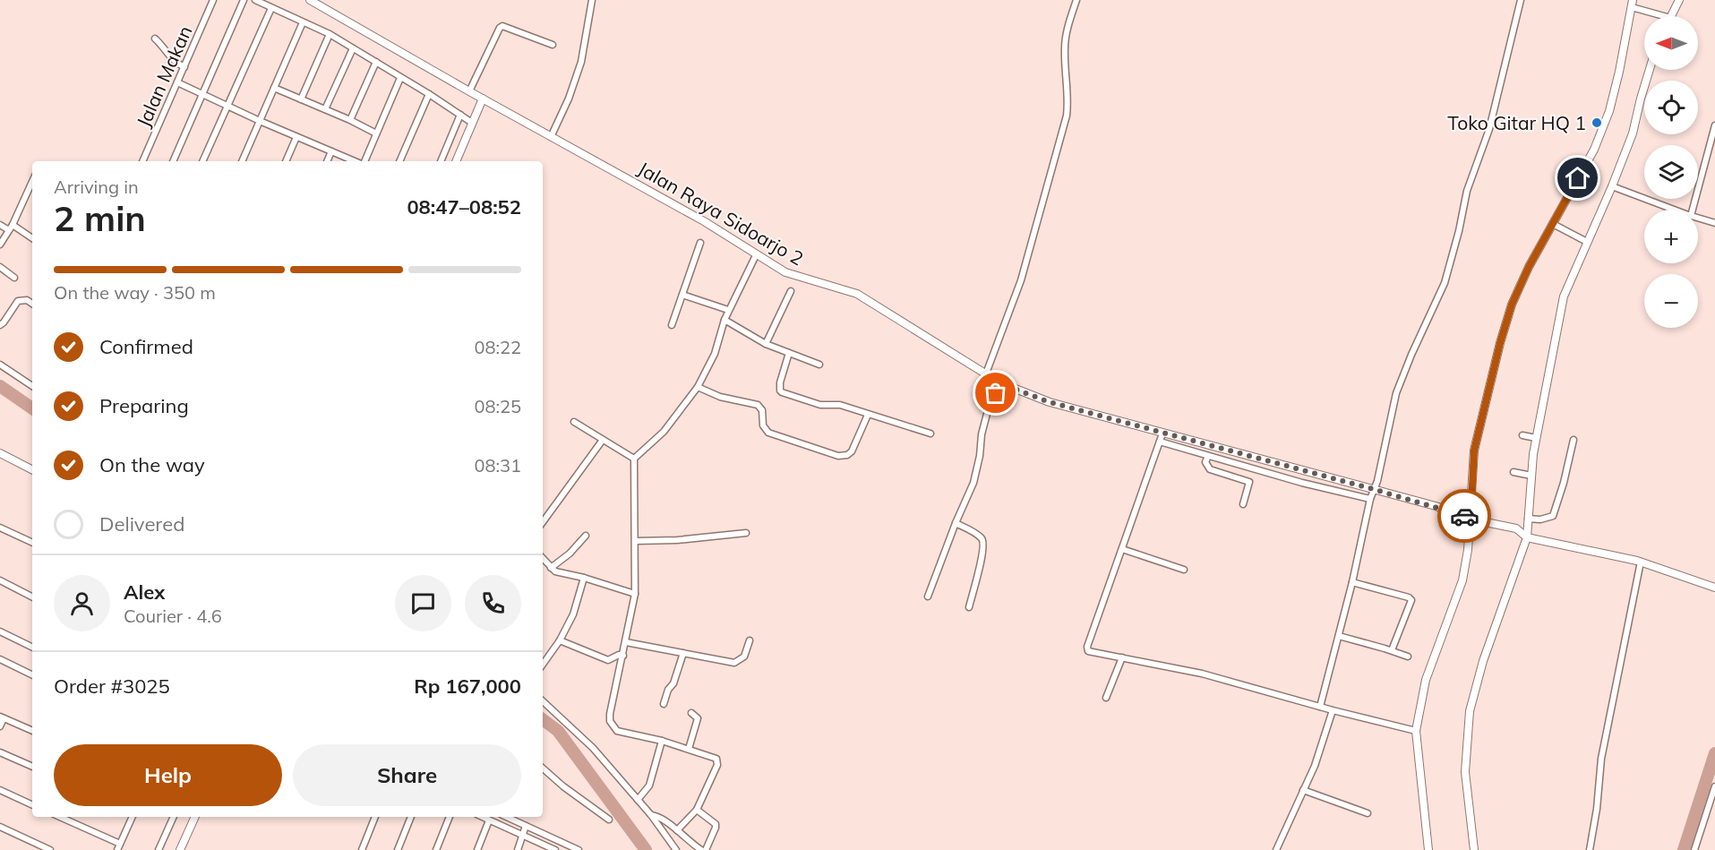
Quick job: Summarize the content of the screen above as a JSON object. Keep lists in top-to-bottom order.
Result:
{
  "streets": {
    "street": ["Jalan Makan", "Jalan Raya Sidoarjo 2"]
  },
  "places": ["Toko Gitar HQ 1"],
  "north": "left",
  "page": {
    "map_buttons": ["+", "−"],
    "heading": ["2 min", "Arriving in", "08:47–08:52"],
    "panel": [
      "Alex",
      "Courier · 4.6",
      "Order #3025",
      "Rp 167,000"
    ],
    "bar": "On the way · 350 m",
    "list": [
      ["Confirmed", "08:22"],
      ["Preparing", "08:25"],
      ["On the way", "08:31"],
      "Delivered"
    ],
    "buttons": ["Help", "Share"]
  }
}
